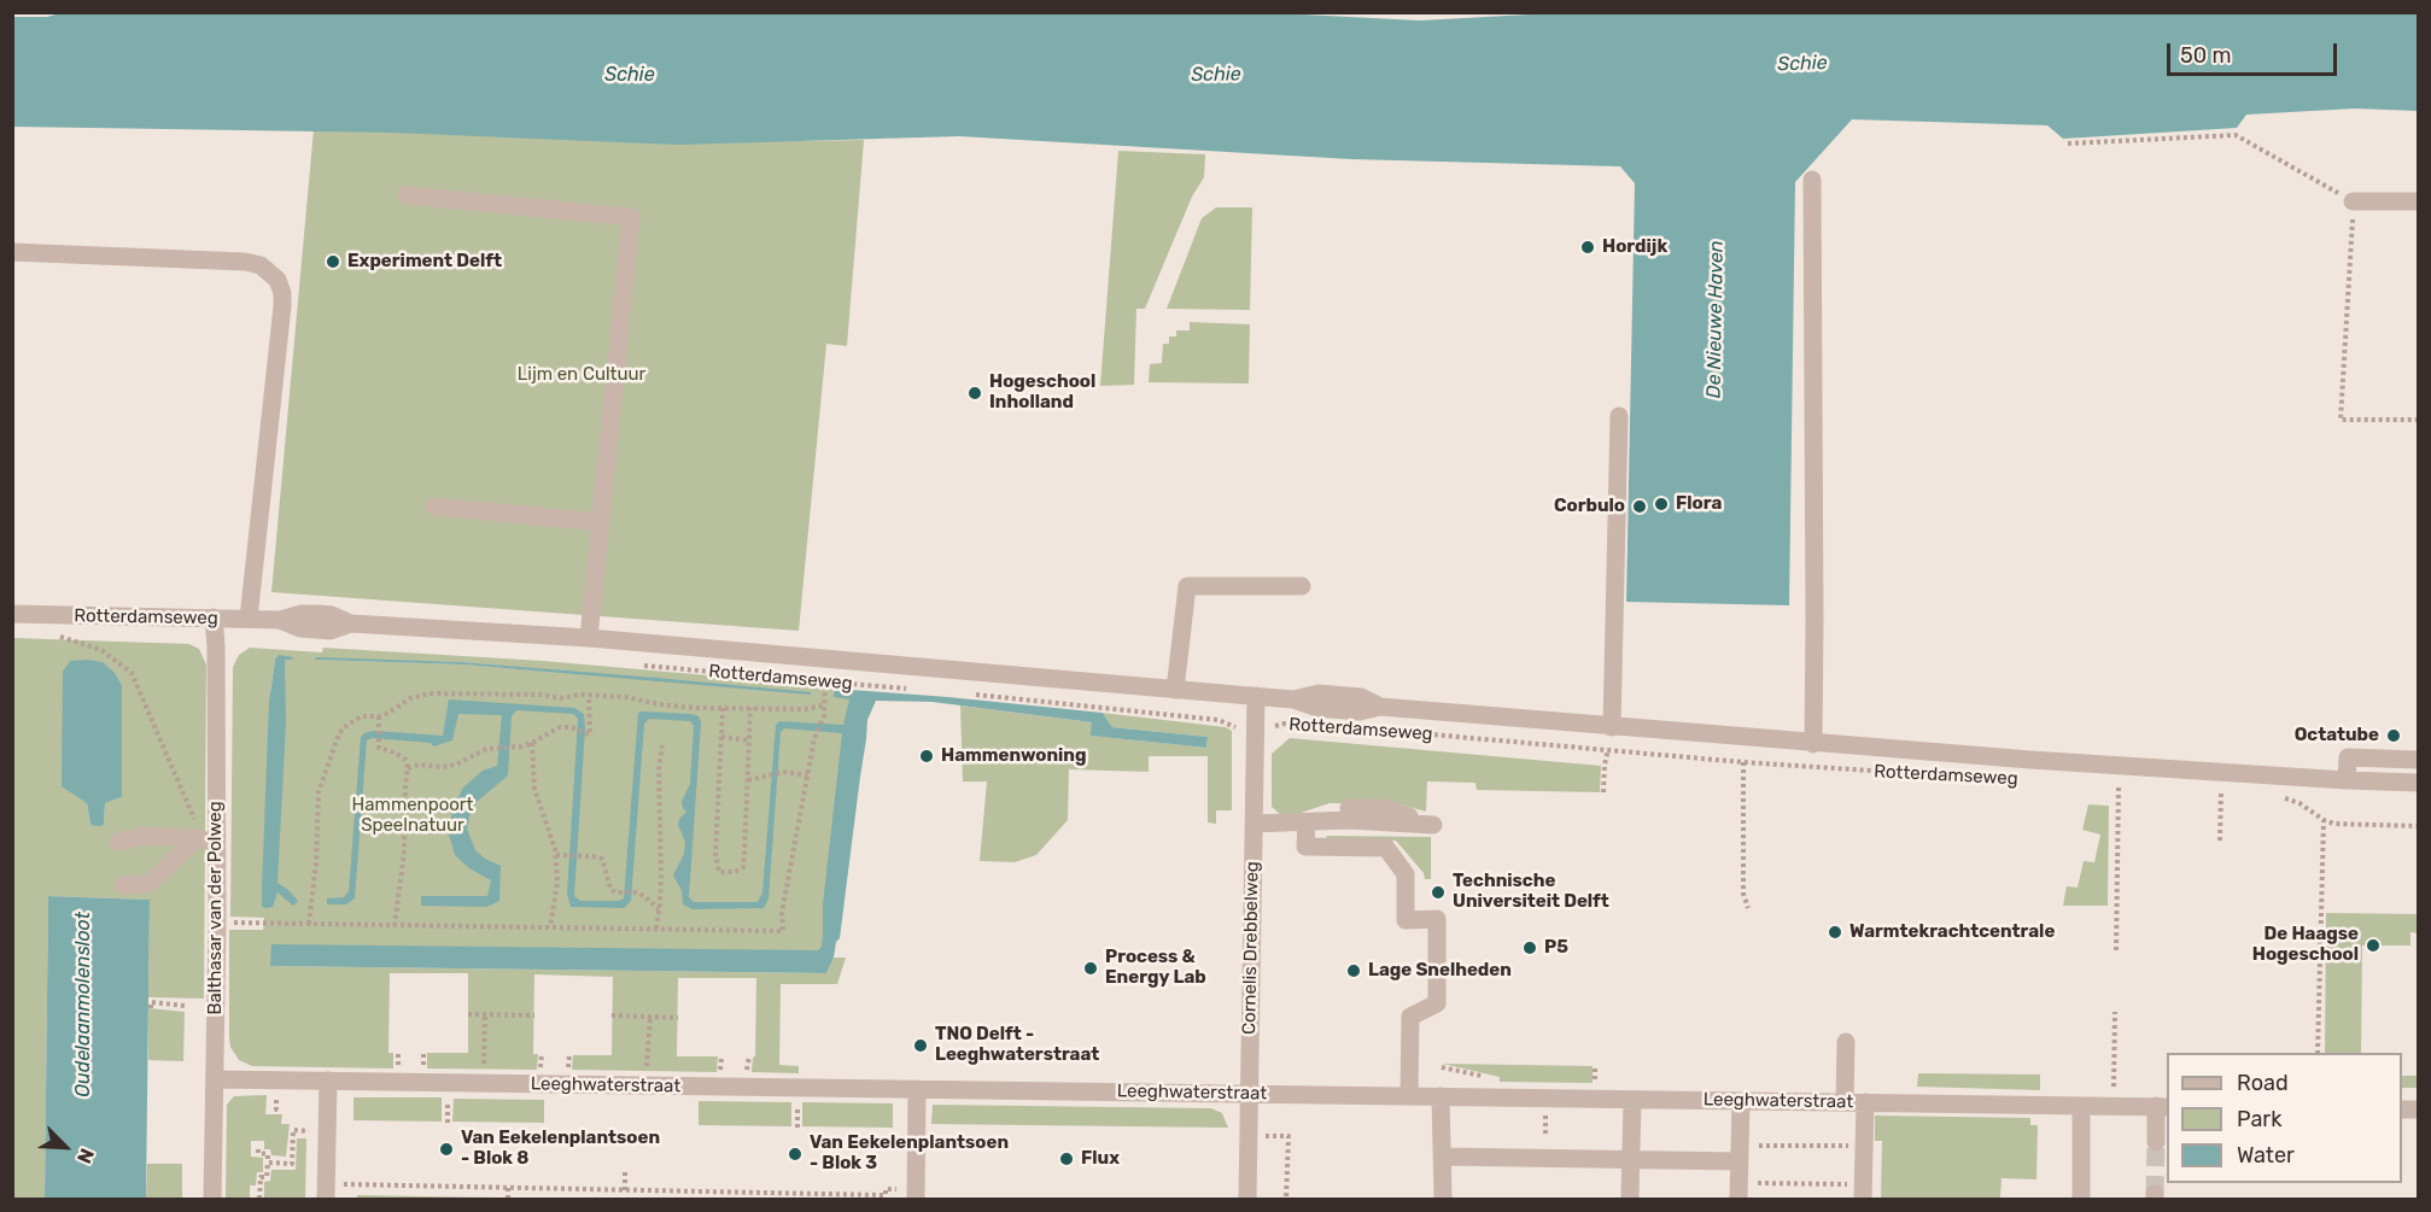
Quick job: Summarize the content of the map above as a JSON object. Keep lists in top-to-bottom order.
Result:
{
  "streets": {
    "street": [
      "Rotterdamseweg",
      "Balthasar van der Polweg",
      "Cornelis Drebbelweg",
      "Leeghwaterstraat"
    ]
  },
  "crossings": [
    ["Rotterdamseweg", "Balthasar van der Polweg"],
    ["Rotterdamseweg", "Cornelis Drebbelweg"],
    ["Balthasar van der Polweg", "Leeghwaterstraat"],
    ["Cornelis Drebbelweg", "Leeghwaterstraat"]
  ],
  "water": ["Schie", "De Nieuwe Haven", "Oudelaanmolensloot"],
  "parks": ["Lijm en Cultuur", "Hammenpoort Speelnatuur"],
  "places": [
    "Hordijk",
    "Experiment Delft",
    "Hogeschool Inholland",
    "Flora",
    "Corbulo",
    "Octatube",
    "Hammenwoning",
    "Technische Universiteit Delft",
    "Warmtekrachtcentrale",
    "De Haagse Hogeschool",
    "P5",
    "Process & Energy Lab",
    "Lage Snelheden",
    "TNO Delft - Leeghwaterstraat",
    "Van Eekelenplantsoen - Blok 8",
    "Van Eekelenplantsoen - Blok 3",
    "Flux"
  ],
  "legend": ["Road", "Park", "Water"],
  "scale_bar": "50 m",
  "north": "bottom right"
}
